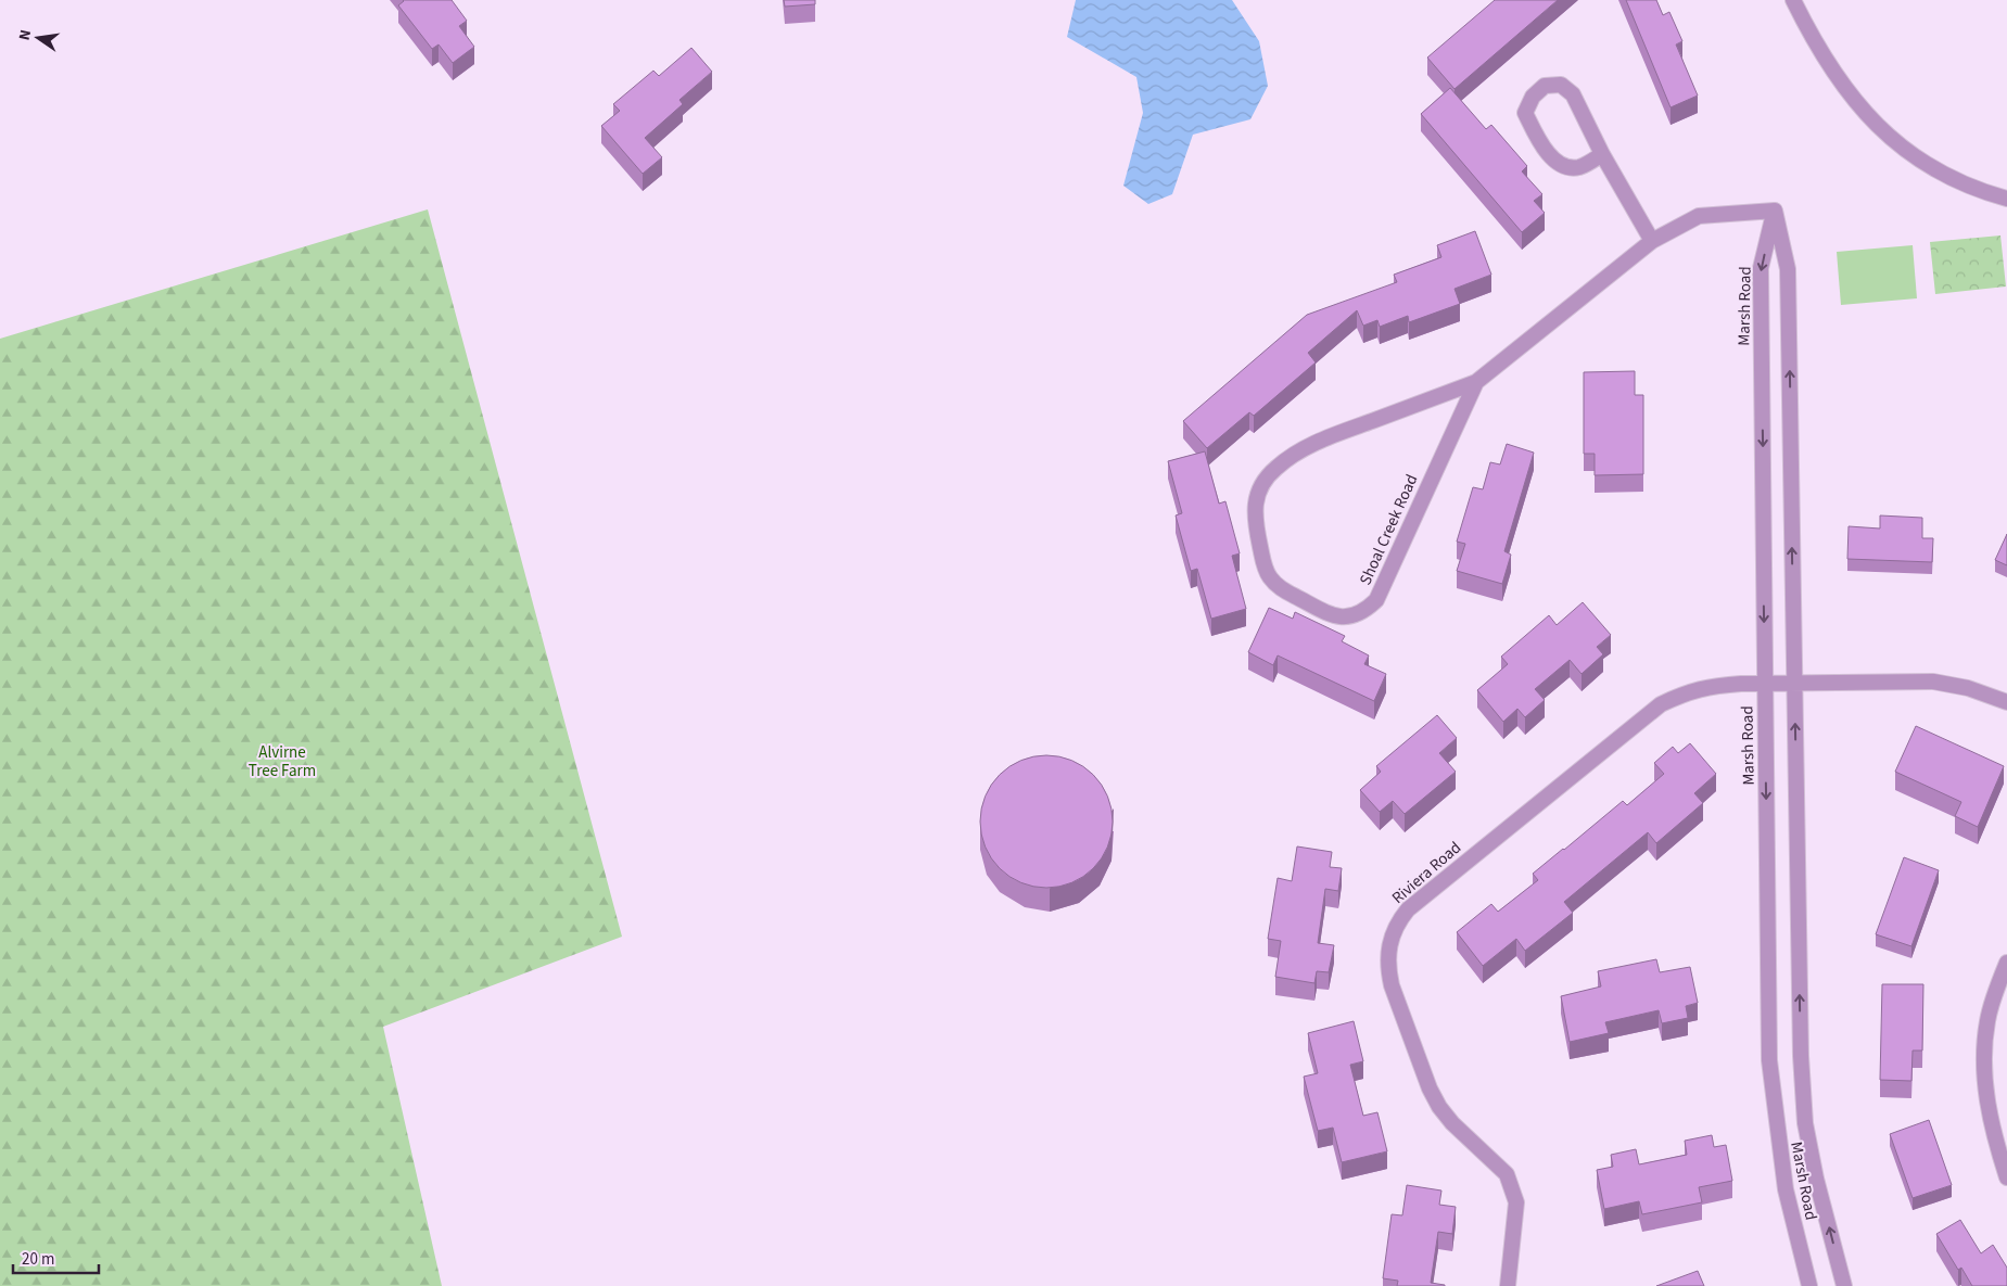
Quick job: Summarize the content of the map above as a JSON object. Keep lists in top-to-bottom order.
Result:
{
  "streets": {
    "street": ["Marsh Road", "Shoal Creek Road", "Riviera Road"]
  },
  "crossings": [
    ["Marsh Road", "Shoal Creek Road"],
    ["Marsh Road", "Riviera Road"]
  ],
  "parks": ["Alvirne Tree Farm"],
  "scale_bar": "20 m",
  "north": "left"
}
